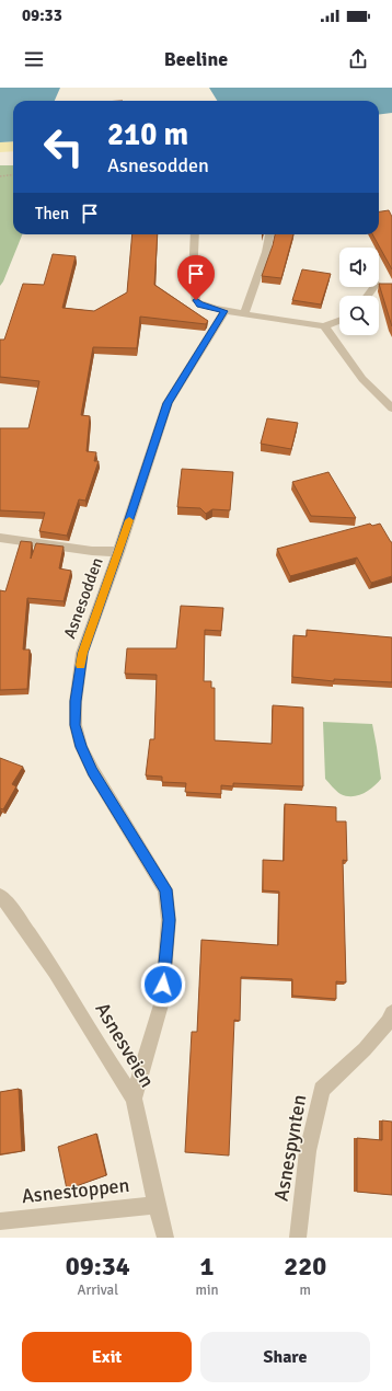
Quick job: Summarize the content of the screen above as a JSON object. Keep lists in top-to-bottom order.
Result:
{
  "streets": {
    "street": [
      "Asnesodden",
      "Asnesveien",
      "Asnespynten",
      "Asnestoppen"
    ]
  },
  "crossings": [
    ["Asnesodden", "Asnesveien"],
    ["Asnesveien", "Asnestoppen"]
  ],
  "page": {
    "status": "09:33",
    "header": "Beeline",
    "turn": ["210 m", "Asnesodden"],
    "then": "Then",
    "eta": [
      "09:34",
      "Arrival",
      "1",
      "min",
      "220",
      "m"
    ],
    "buttons": ["Exit", "Share"]
  }
}
